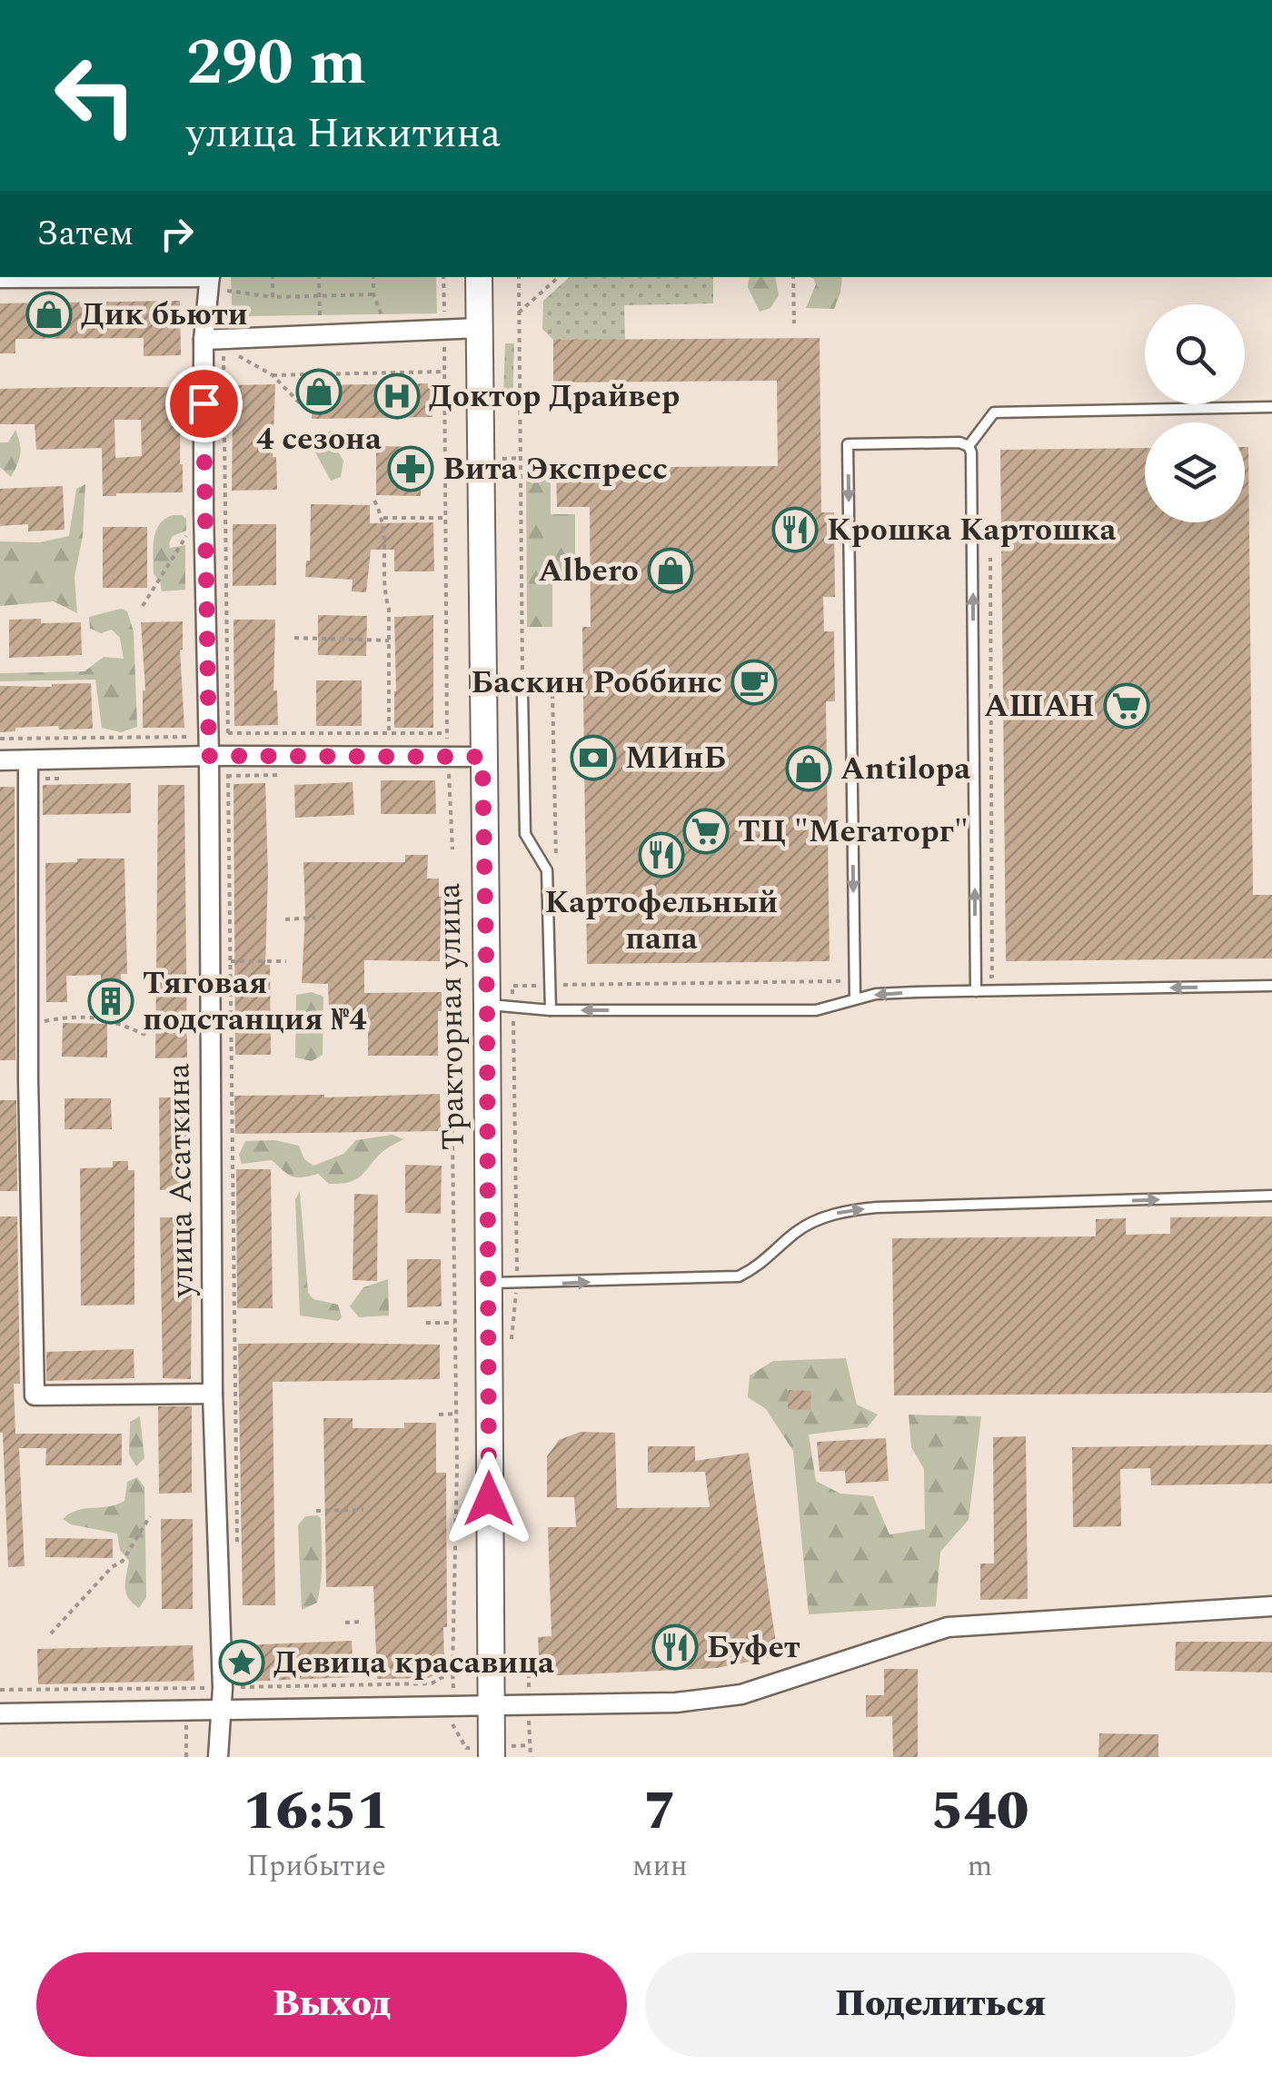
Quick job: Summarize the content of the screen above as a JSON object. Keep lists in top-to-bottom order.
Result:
{
  "streets": {
    "main road": ["Тракторная улица"],
    "street": ["улица Асаткина"]
  },
  "places": {
    "shop": [
      "Дик бьюти",
      "4 сезона",
      "Albero",
      "Antilopa"
    ],
    "hospital": ["Доктор Драйвер"],
    "pharmacy": ["Вита Экспресс"],
    "restaurant": ["Крошка Картошка", "Картофельный папа", "Буфет"],
    "cafe": ["Баскин Роббинс"],
    "supermarket": ["АШАН", "ТЦ \"Мегаторг\""],
    "bank": ["МИнБ"],
    "building": ["Тяговая подстанция №4"],
    "place": ["Девица красавица"]
  },
  "page": {
    "turn": ["290 m", "улица Никитина"],
    "then": "Затем",
    "eta": [
      "16:51",
      "Прибытие",
      "7",
      "мин",
      "540",
      "m"
    ],
    "buttons": ["Выход", "Поделиться"]
  }
}
